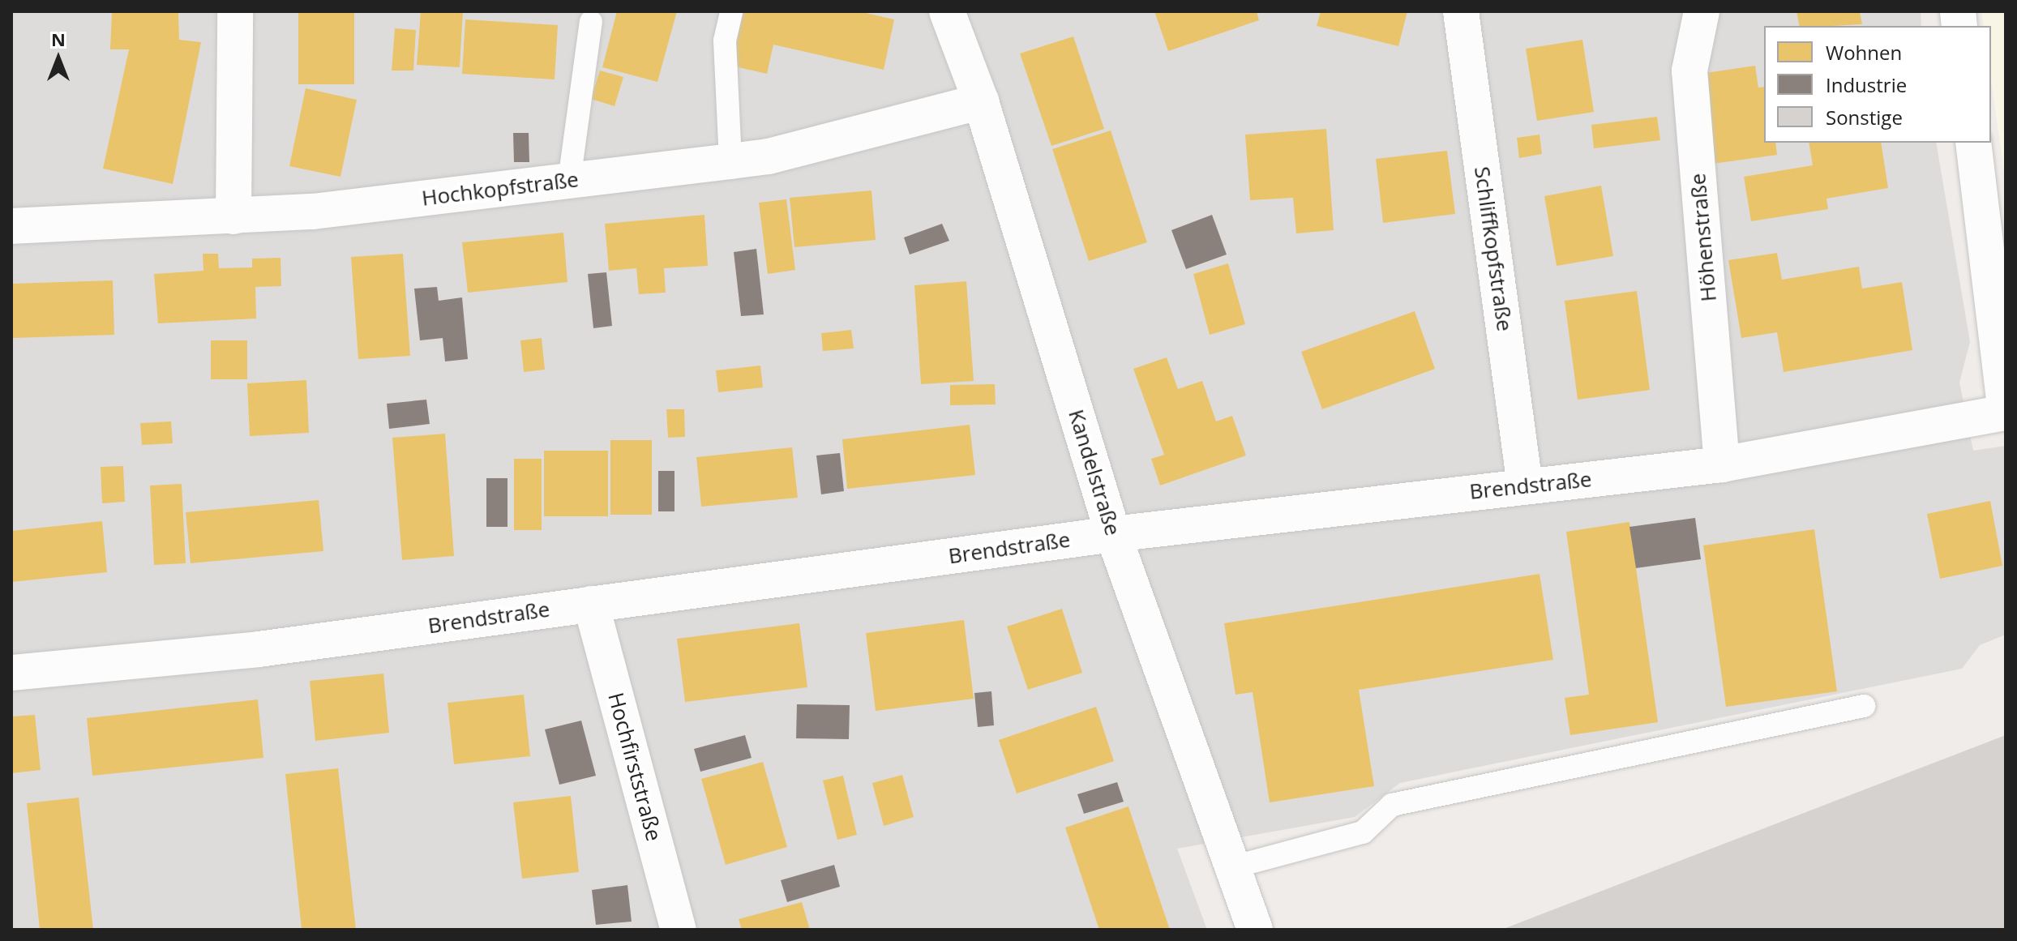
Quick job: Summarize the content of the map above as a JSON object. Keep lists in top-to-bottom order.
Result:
{
  "streets": {
    "street": [
      "Hochkopfstraße",
      "Höhenstraße",
      "Schliffkopfstraße",
      "Kandelstraße",
      "Brendstraße",
      "Hochfirststraße"
    ]
  },
  "crossings": [
    ["Hochkopfstraße", "Kandelstraße"],
    ["Höhenstraße", "Brendstraße"],
    ["Schliffkopfstraße", "Brendstraße"],
    ["Kandelstraße", "Brendstraße"],
    ["Brendstraße", "Hochfirststraße"]
  ],
  "legend": ["Wohnen", "Industrie", "Sonstige"],
  "north": "top"
}
